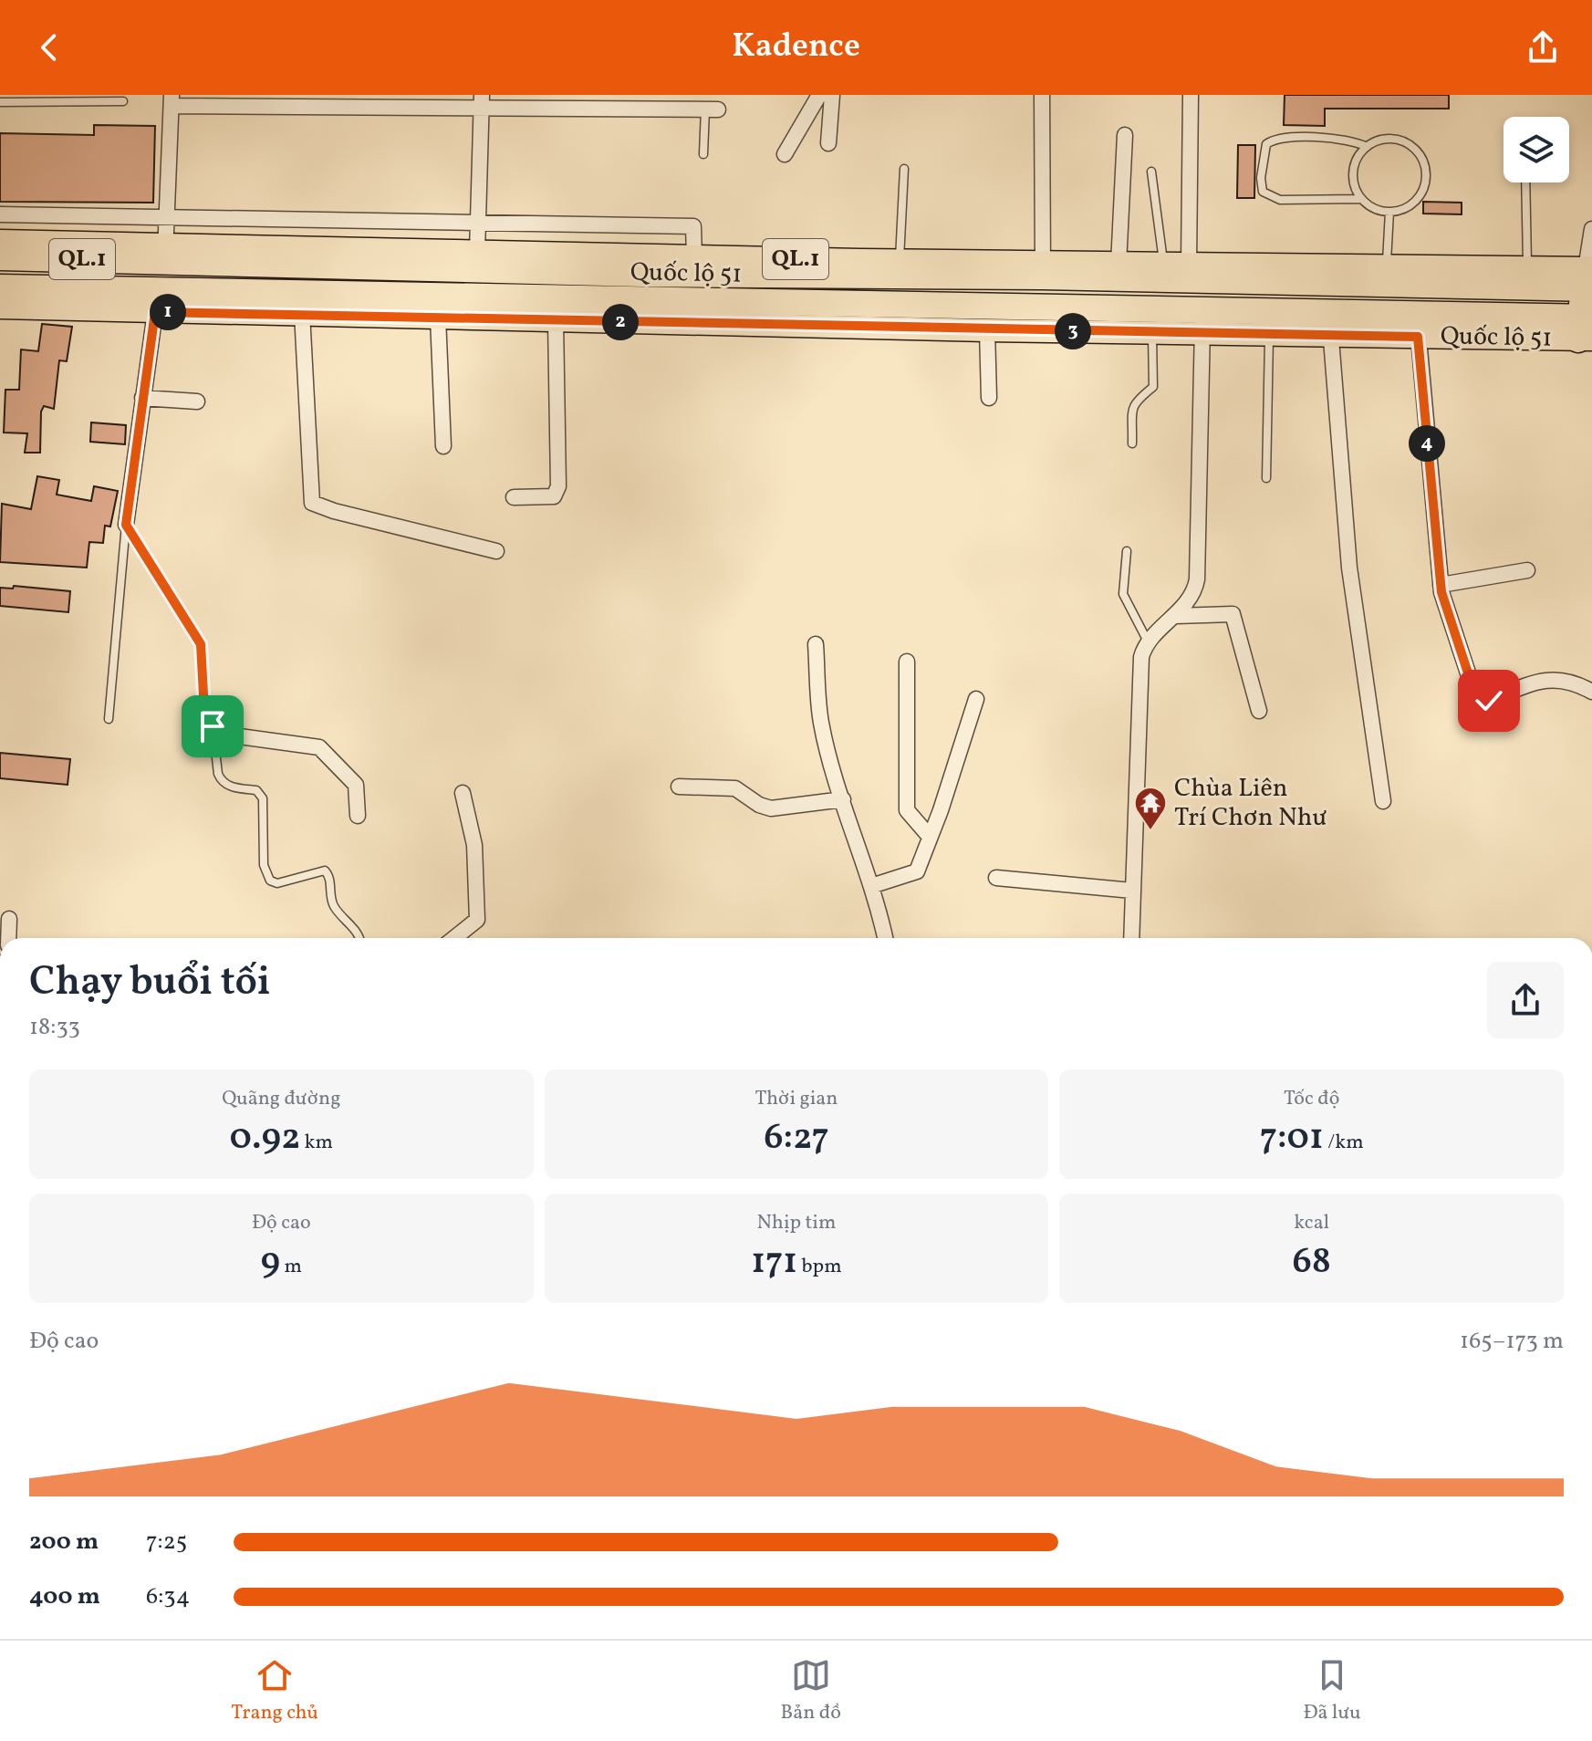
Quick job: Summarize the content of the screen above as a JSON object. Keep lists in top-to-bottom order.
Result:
{
  "streets": {
    "highway": ["QL.1", "Quốc lộ 51"]
  },
  "places": {
    "temple": ["Chùa Liên Trí Chơn Như"]
  },
  "page": {
    "header": "Kadence",
    "pins": [
      "1",
      "2",
      "3",
      "4"
    ],
    "heading": ["Chạy buổi tối", "18:33"],
    "stats": [
      ["Quãng đường", "0.92 km"],
      ["Thời gian", "6:27"],
      ["Tốc độ", "7:01 /km"],
      ["Độ cao", "9 m"],
      ["Nhịp tim", "171 bpm"],
      ["kcal", "68"]
    ],
    "chart": ["Độ cao", "165–173 m"],
    "list": [
      {
        "name": "200 m",
        "note": "7:25"
      },
      {
        "name": "400 m",
        "note": "6:34"
      }
    ],
    "tabs": ["Trang chủ", "Bản đồ", "Đã lưu"]
  }
}
